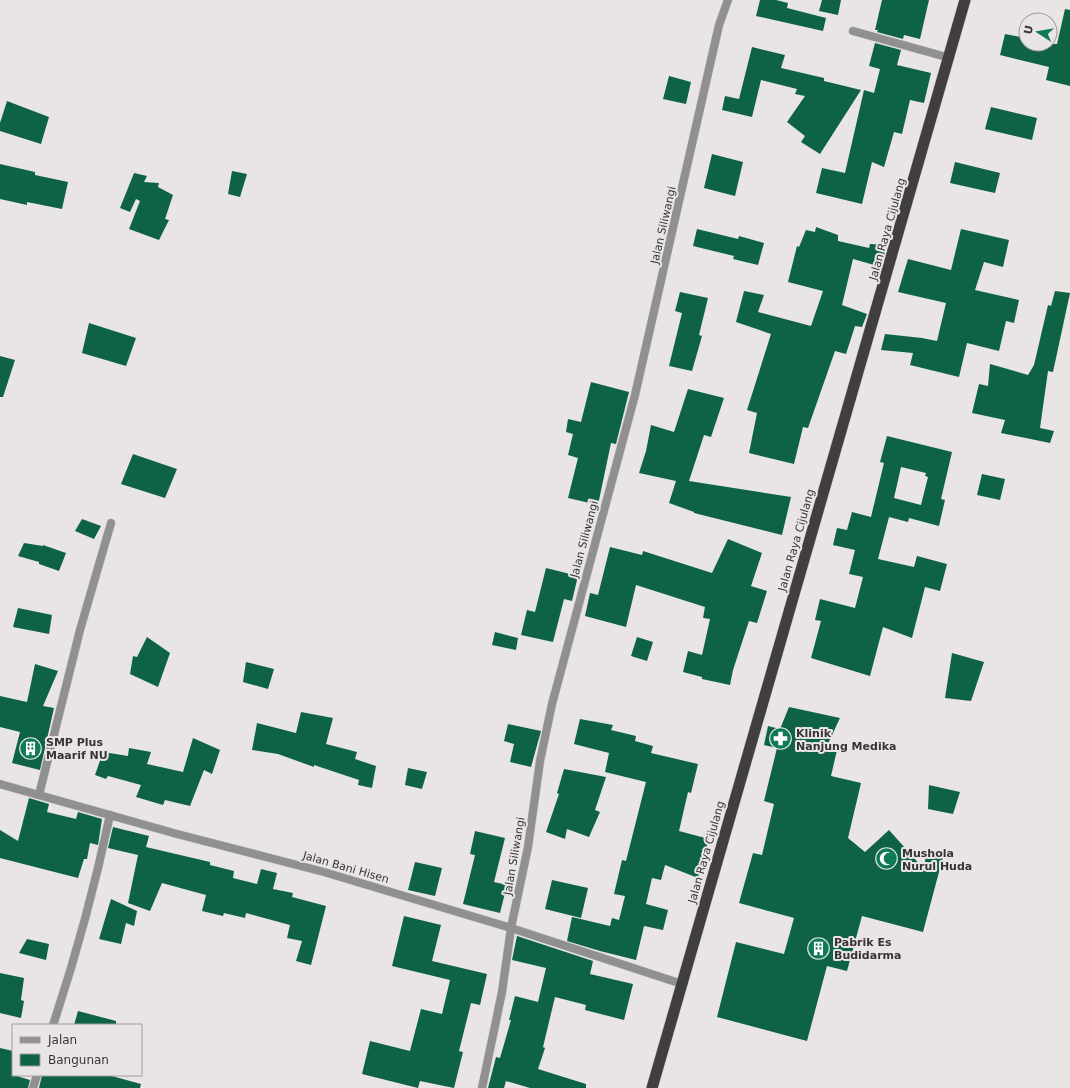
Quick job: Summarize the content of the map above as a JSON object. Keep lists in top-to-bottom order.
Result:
{
  "streets": {
    "highway": ["Jalan Raya Cijulang"],
    "street": ["Jalan Siliwangi", "Jalan Bani Hisen"]
  },
  "crossings": [
    ["Jalan Siliwangi", "Jalan Bani Hisen"],
    ["Jalan Raya Cijulang", "Jalan Bani Hisen"]
  ],
  "places": {
    "pharmacy": ["Klinik Nanjung Medika"],
    "building": ["SMP Plus Maarif NU", "Pabrik Es Budidarma"],
    "mosque": ["Mushola Nurul Huda"]
  },
  "legend": ["Jalan", "Bangunan"],
  "north": "left"
}
